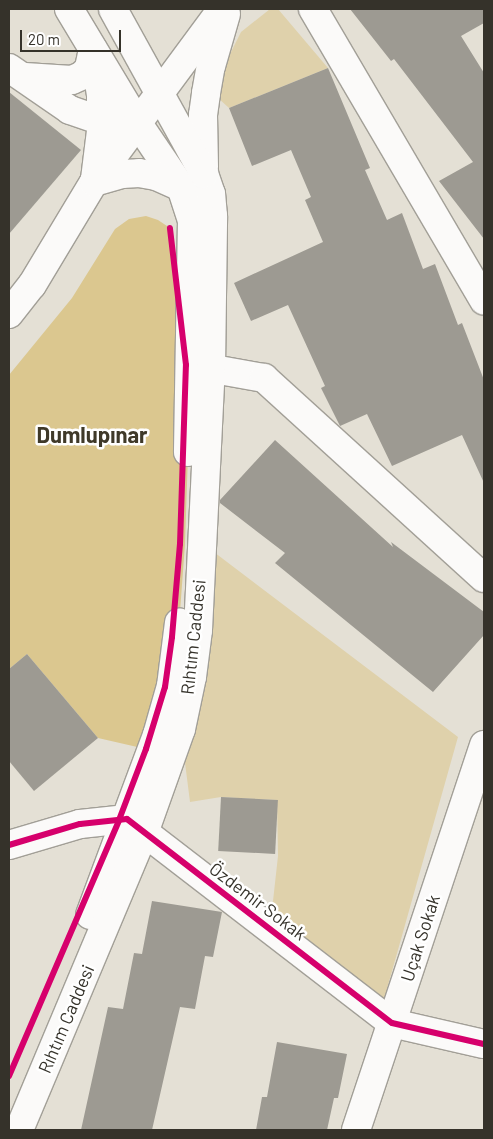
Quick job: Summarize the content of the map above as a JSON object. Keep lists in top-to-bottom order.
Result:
{
  "streets": {
    "main road": ["Rıhtım Caddesi", "Özdemir Sokak", "Uçak Sokak"]
  },
  "crossings": [
    ["Rıhtım Caddesi", "Özdemir Sokak"],
    ["Özdemir Sokak", "Uçak Sokak"]
  ],
  "districts": ["Dumlupınar"],
  "scale_bar": "20 m"
}
